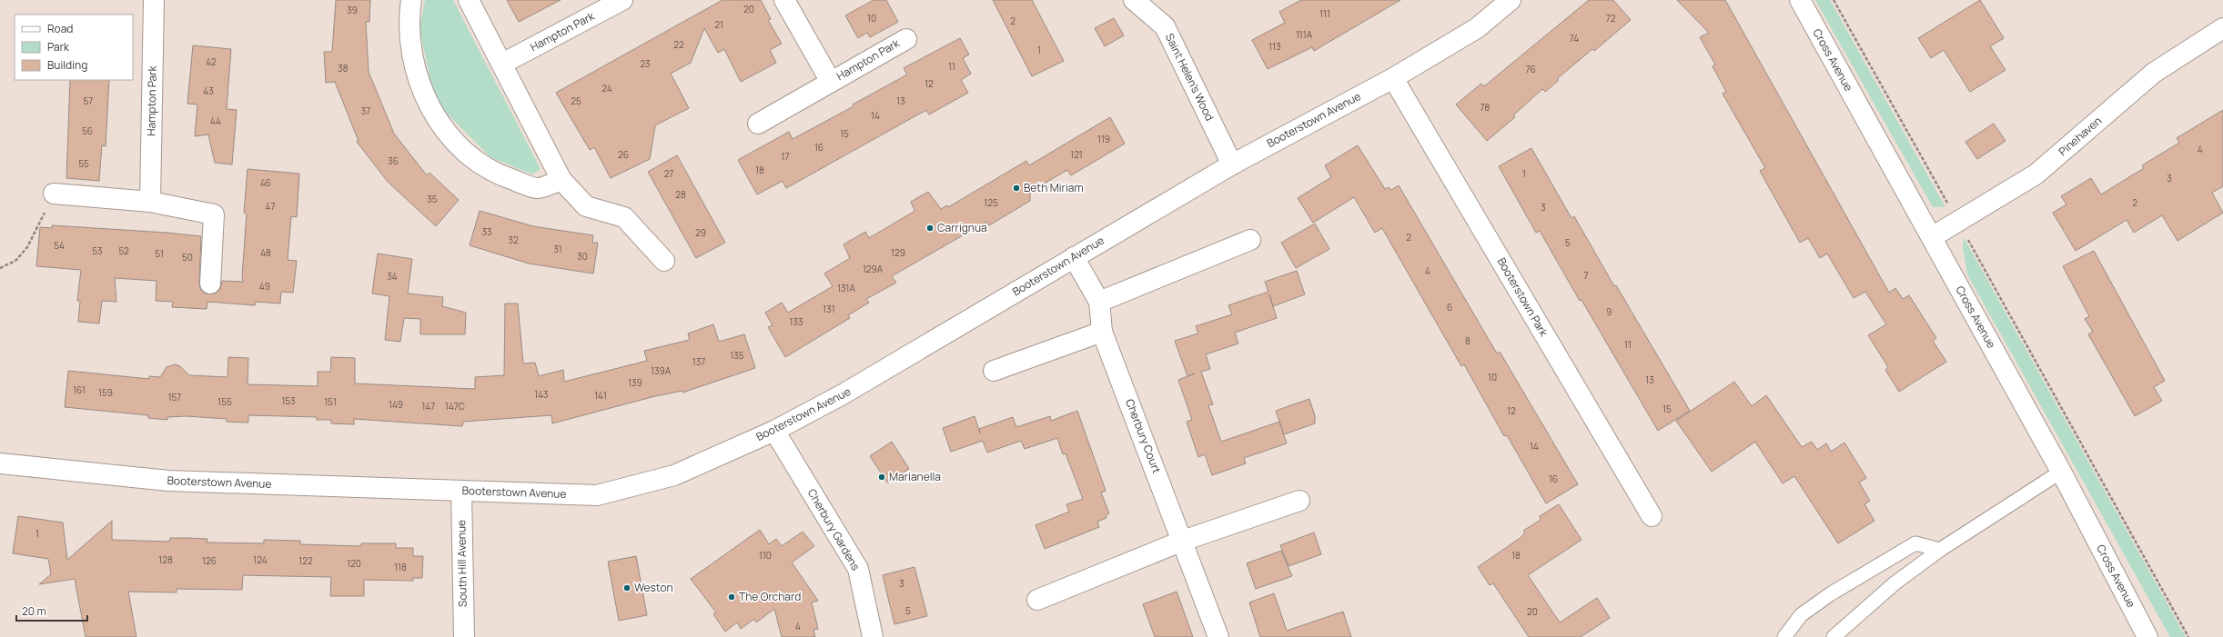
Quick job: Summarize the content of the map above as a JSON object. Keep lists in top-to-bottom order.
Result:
{
  "streets": {
    "street": [
      "Hampton Park",
      "Cross Avenue",
      "Saint Helen's Wood",
      "Booterstown Avenue",
      "Pinehaven",
      "Booterstown Park",
      "Cherbury Court",
      "Cherbury Gardens",
      "South Hill Avenue"
    ]
  },
  "crossings": [
    ["Cross Avenue", "Pinehaven"],
    ["Saint Helen's Wood", "Booterstown Avenue"],
    ["Booterstown Avenue", "Booterstown Park"],
    ["Booterstown Avenue", "Cherbury Court"],
    ["Booterstown Avenue", "Cherbury Gardens"],
    ["Booterstown Avenue", "South Hill Avenue"]
  ],
  "places": [
    "Beth Miriam",
    "Carrignua",
    "Marianella",
    "Weston",
    "The Orchard"
  ],
  "house_numbers": [
    "20",
    "39",
    "111",
    "10",
    "72",
    "2",
    "21",
    "111A",
    "74",
    "22",
    "113",
    "1",
    "42",
    "23",
    "11",
    "38",
    "76",
    "12",
    "24",
    "43",
    "57",
    "25",
    "13",
    "78",
    "37",
    "14",
    "44",
    "56",
    "15",
    "119",
    "16",
    "4",
    "26",
    "121",
    "17",
    "36",
    "55",
    "18",
    "27",
    "1",
    "3",
    "46",
    "28",
    "35",
    "125",
    "2",
    "47",
    "3",
    "33",
    "29",
    "2",
    "32",
    "5",
    "54",
    "31",
    "53",
    "52",
    "48",
    "129",
    "51",
    "30",
    "50",
    "129A",
    "4",
    "7",
    "34",
    "49",
    "131A",
    "6",
    "131",
    "9",
    "133",
    "8",
    "11",
    "135",
    "137",
    "139A",
    "10",
    "13",
    "139",
    "161",
    "159",
    "143",
    "141",
    "157",
    "153",
    "155",
    "151",
    "149",
    "147",
    "147C",
    "15",
    "12",
    "14",
    "16",
    "1",
    "110",
    "18",
    "128",
    "124",
    "126",
    "122",
    "120",
    "118",
    "3",
    "5",
    "20",
    "4"
  ],
  "legend": ["Road", "Park", "Building"],
  "scale_bar": "20 m"
}
